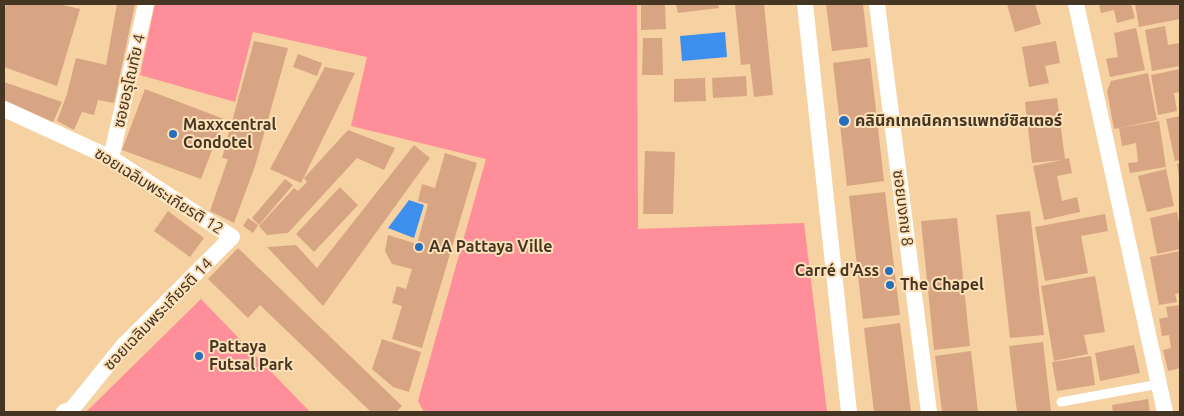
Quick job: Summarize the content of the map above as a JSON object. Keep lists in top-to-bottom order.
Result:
{
  "streets": {
    "street": [
      "ซอยอรุโณทัย 4",
      "ซอยเฉลิมพระเกียรติ 12",
      "ซอยบงกช 8",
      "ซอยเฉลิมพระเกียรติ 14"
    ]
  },
  "crossings": [
    ["ซอยอรุโณทัย 4", "ซอยเฉลิมพระเกียรติ 12"],
    ["ซอยเฉลิมพระเกียรติ 12", "ซอยเฉลิมพระเกียรติ 14"]
  ],
  "places": [
    "คลินิกเทคนิคการแพทย์ซิสเตอร์",
    "Maxxcentral Condotel",
    "AA Pattaya Ville",
    "Carré d'Ass",
    "The Chapel",
    "Pattaya Futsal Park"
  ]
}
